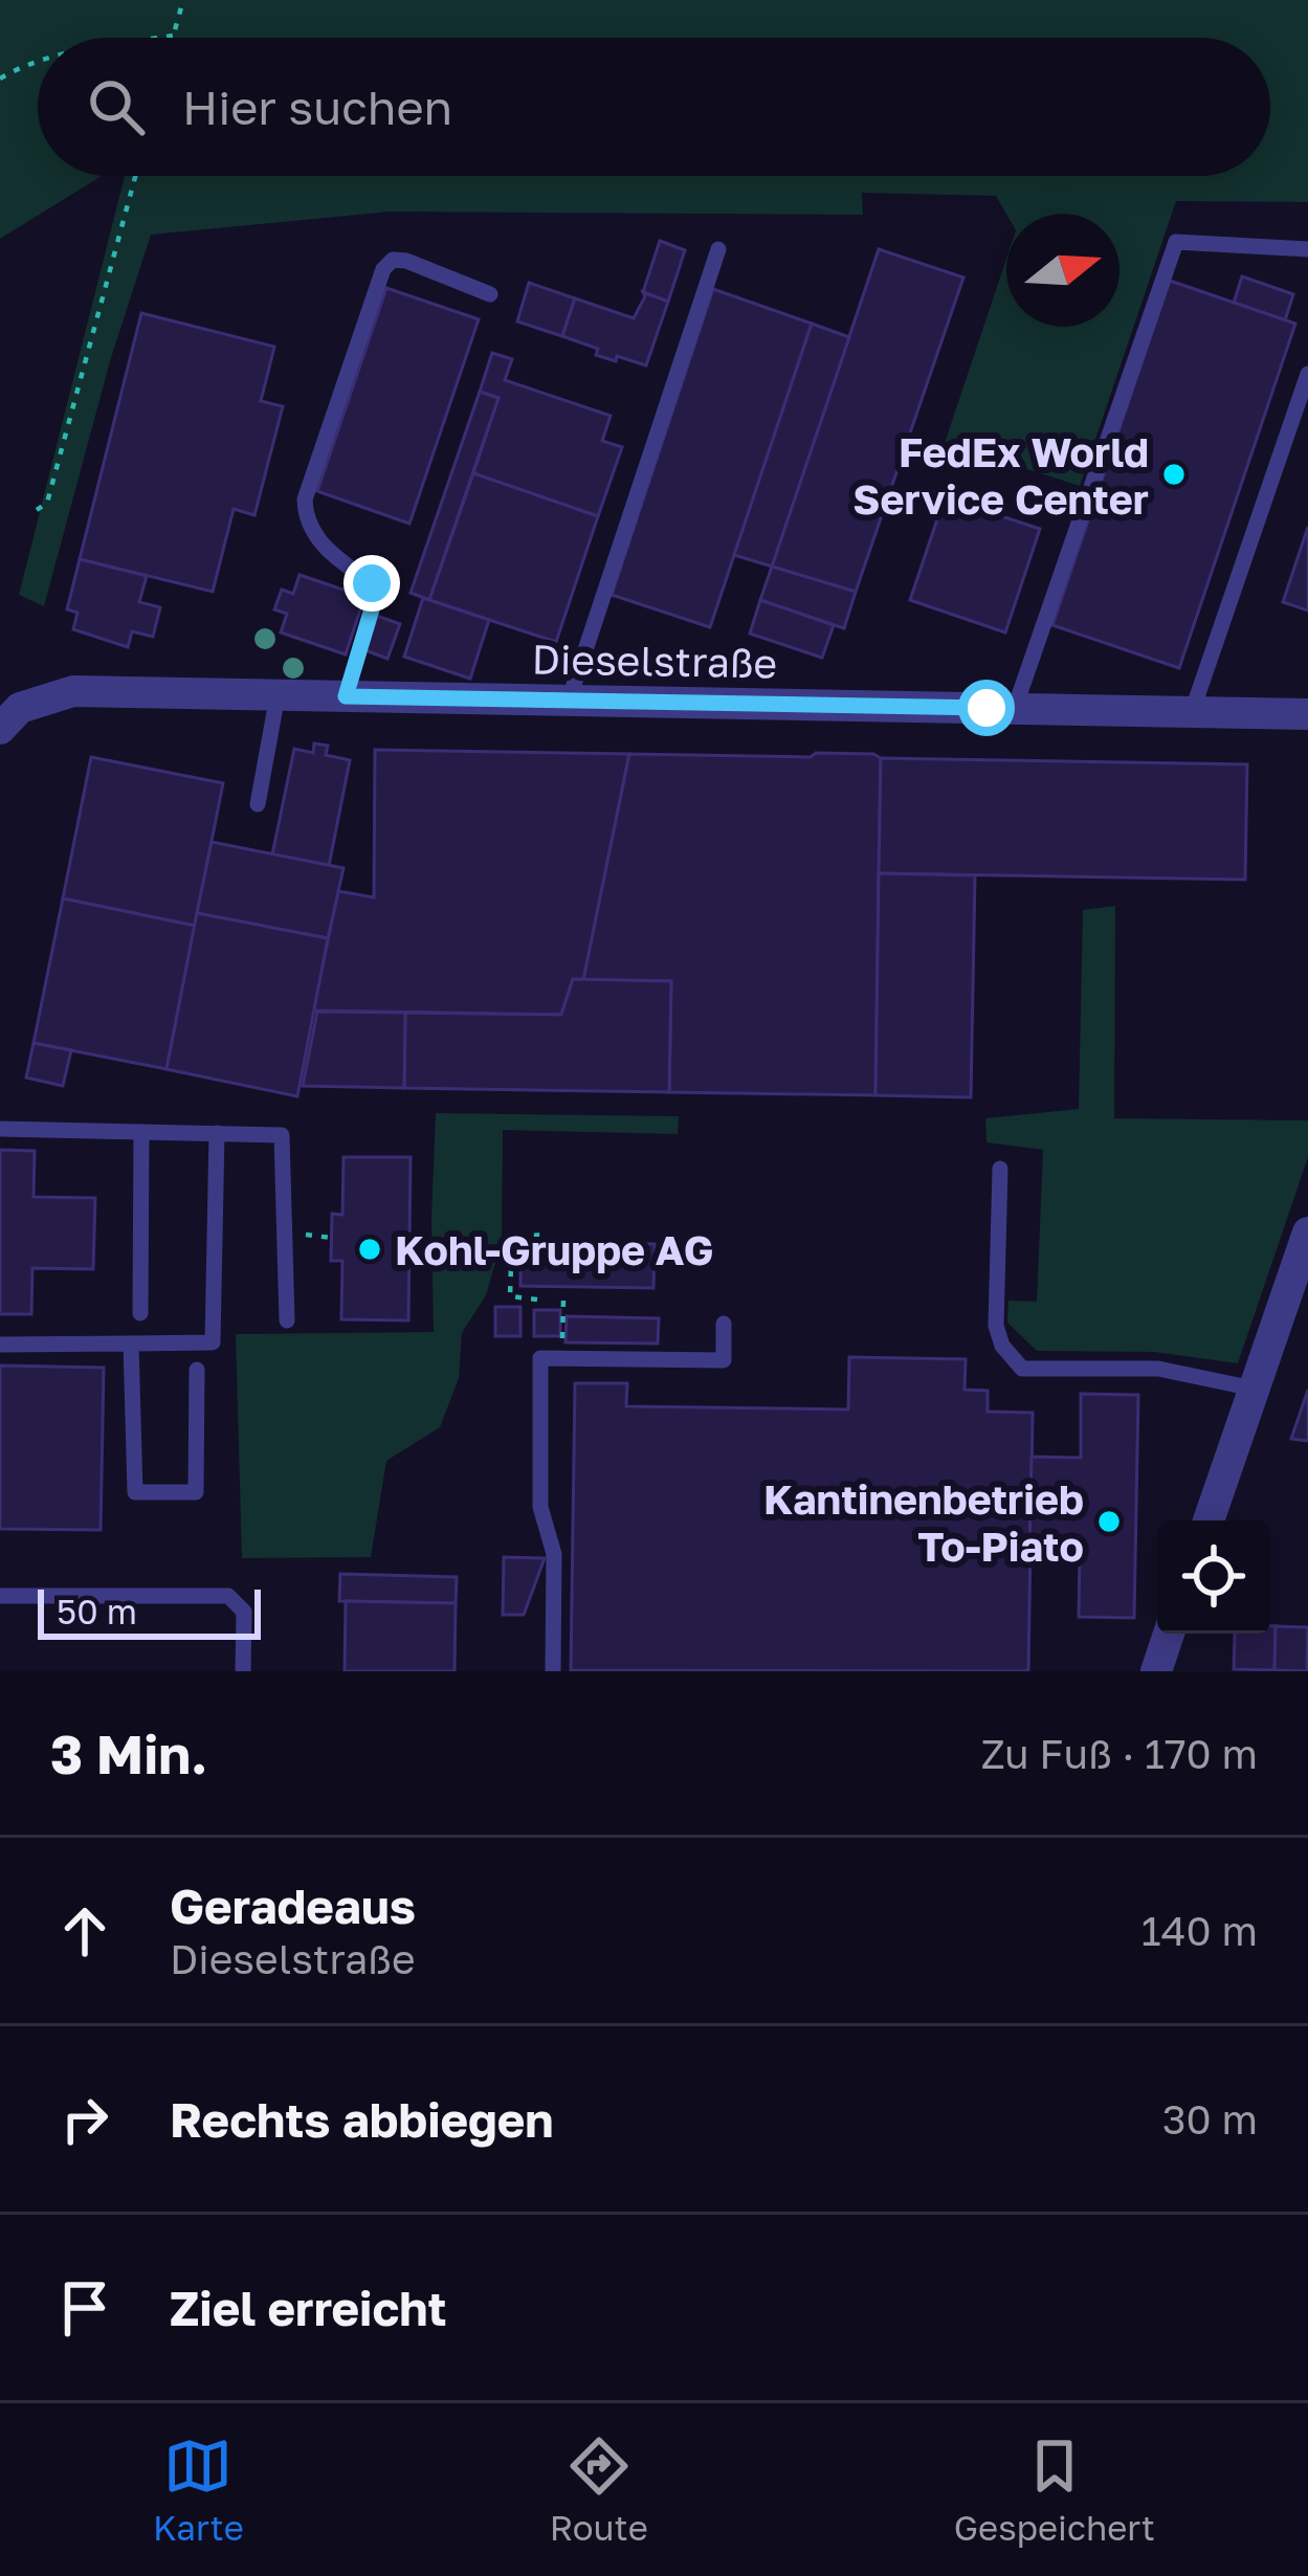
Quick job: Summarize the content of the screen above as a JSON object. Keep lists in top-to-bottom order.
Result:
{
  "streets": {
    "street": ["Dieselstraße"]
  },
  "places": ["FedEx World Service Center", "Kohl-Gruppe AG", "Kantinenbetrieb To-Piato"],
  "scale_bar": "50 m",
  "north": "right",
  "page": {
    "search": "Hier suchen",
    "scale": "50 m",
    "heading": ["3 Min.", "Zu Fuß · 170 m"],
    "list": [
      ["Geradeaus", "Dieselstraße", "140 m"],
      ["Rechts abbiegen", "30 m"],
      "Ziel erreicht"
    ],
    "nav": ["Karte", "Route", "Gespeichert"]
  }
}
